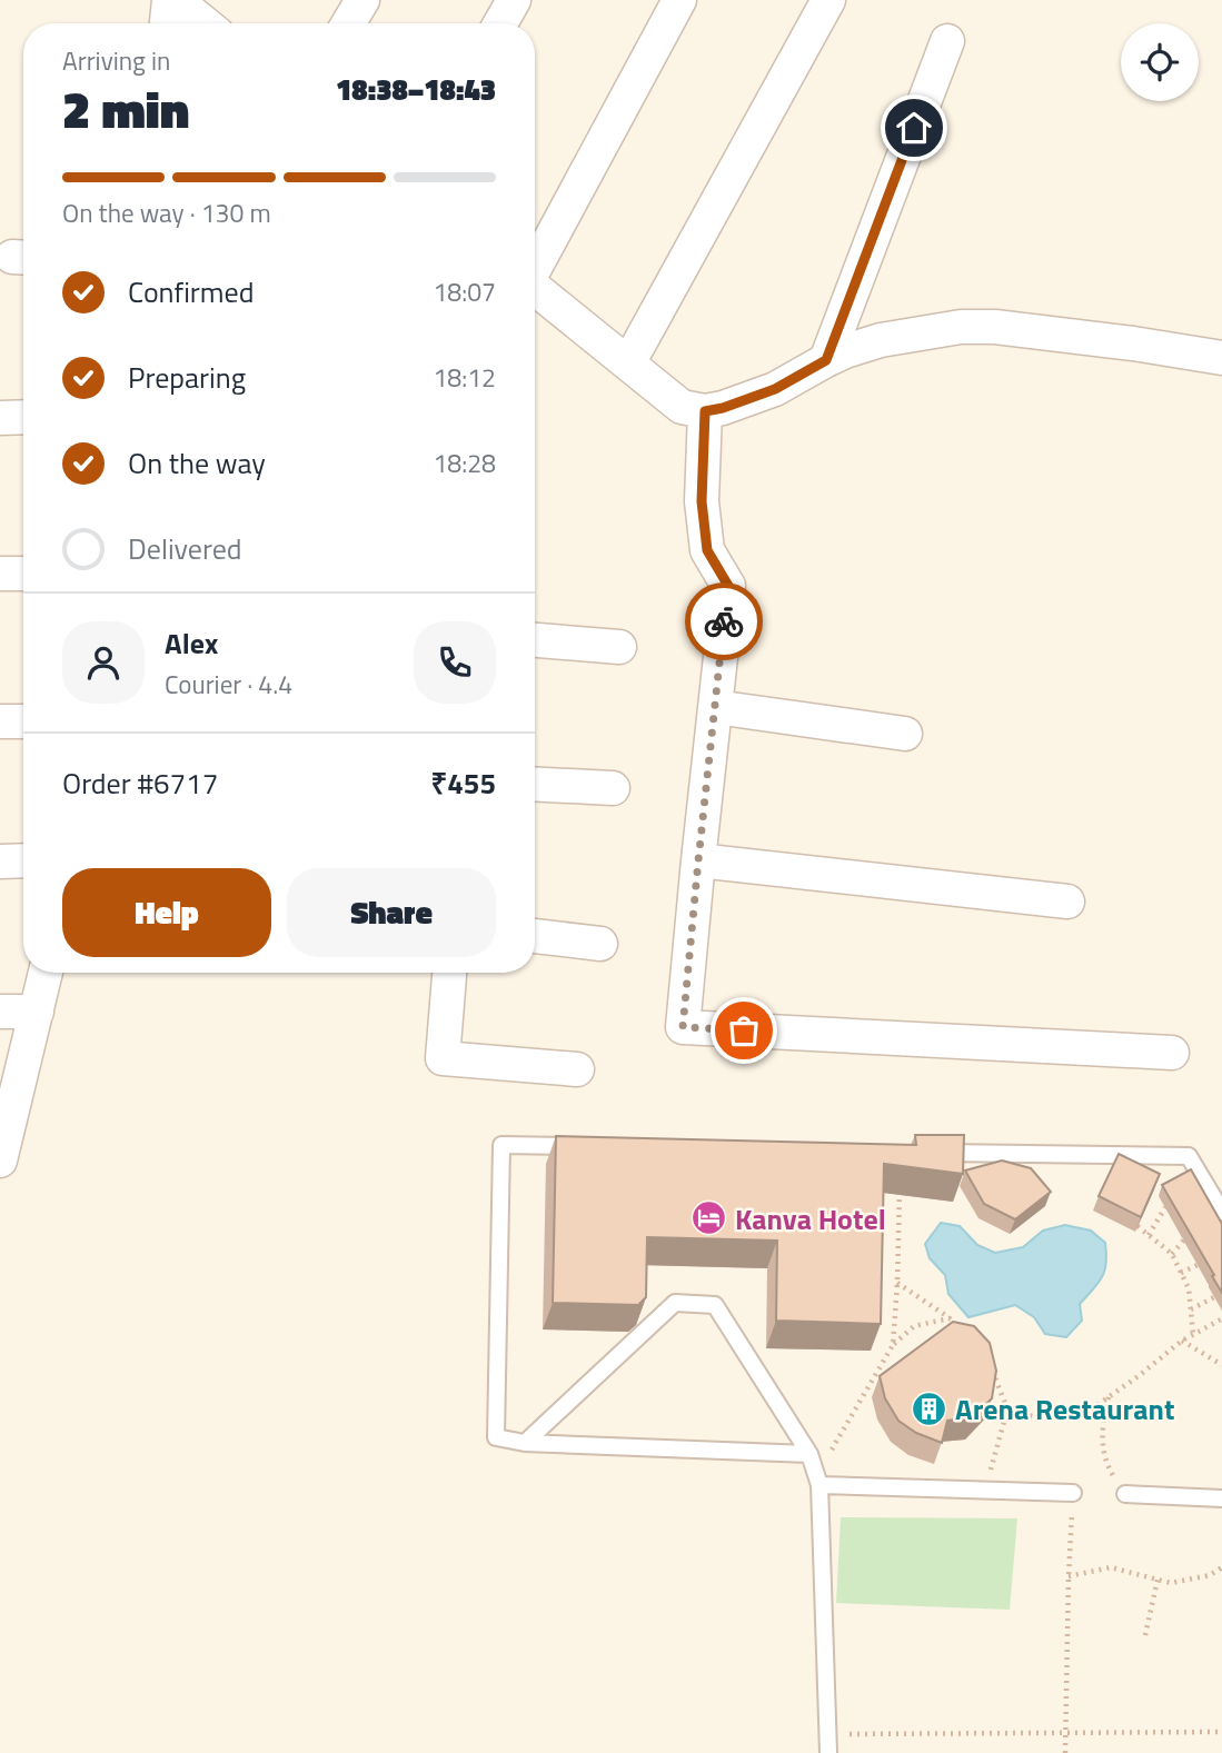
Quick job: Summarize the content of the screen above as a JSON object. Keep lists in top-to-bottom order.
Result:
{
  "places": {
    "hotel": ["Kanva Hotel"],
    "building": ["Arena Restaurant"]
  },
  "page": {
    "heading": ["2 min", "Arriving in", "18:38–18:43"],
    "panel": [
      "Alex",
      "Courier · 4.4",
      "Order #6717",
      "₹455"
    ],
    "bar": "On the way · 130 m",
    "list": [
      ["Confirmed", "18:07"],
      ["Preparing", "18:12"],
      ["On the way", "18:28"],
      "Delivered"
    ],
    "buttons": ["Help", "Share"]
  }
}
